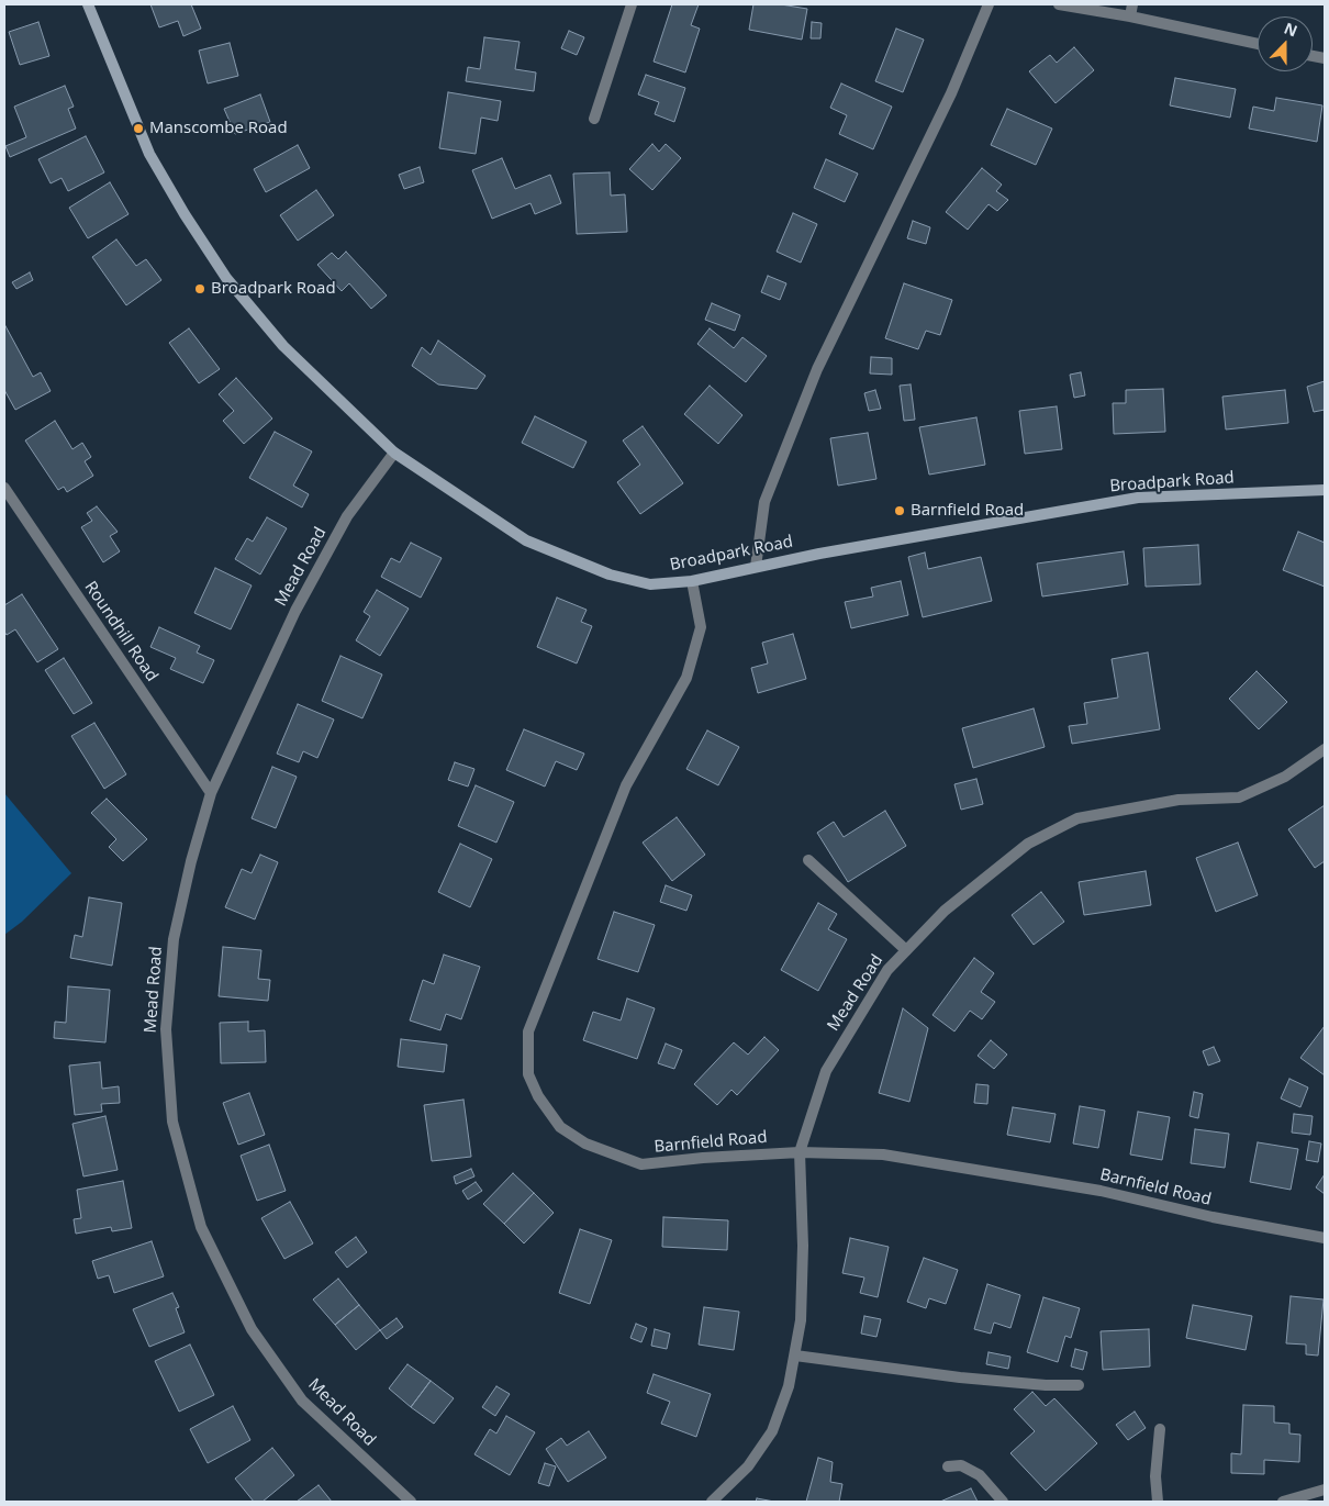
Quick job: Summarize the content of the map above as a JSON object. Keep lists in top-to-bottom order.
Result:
{
  "streets": {
    "street": [
      "Broadpark Road",
      "Mead Road",
      "Roundhill Road",
      "Barnfield Road"
    ]
  },
  "crossings": [
    ["Broadpark Road", "Mead Road"],
    ["Broadpark Road", "Barnfield Road"],
    ["Mead Road", "Roundhill Road"],
    ["Mead Road", "Barnfield Road"]
  ],
  "places": ["Manscombe Road", "Broadpark Road", "Barnfield Road"],
  "north": "top"
}
